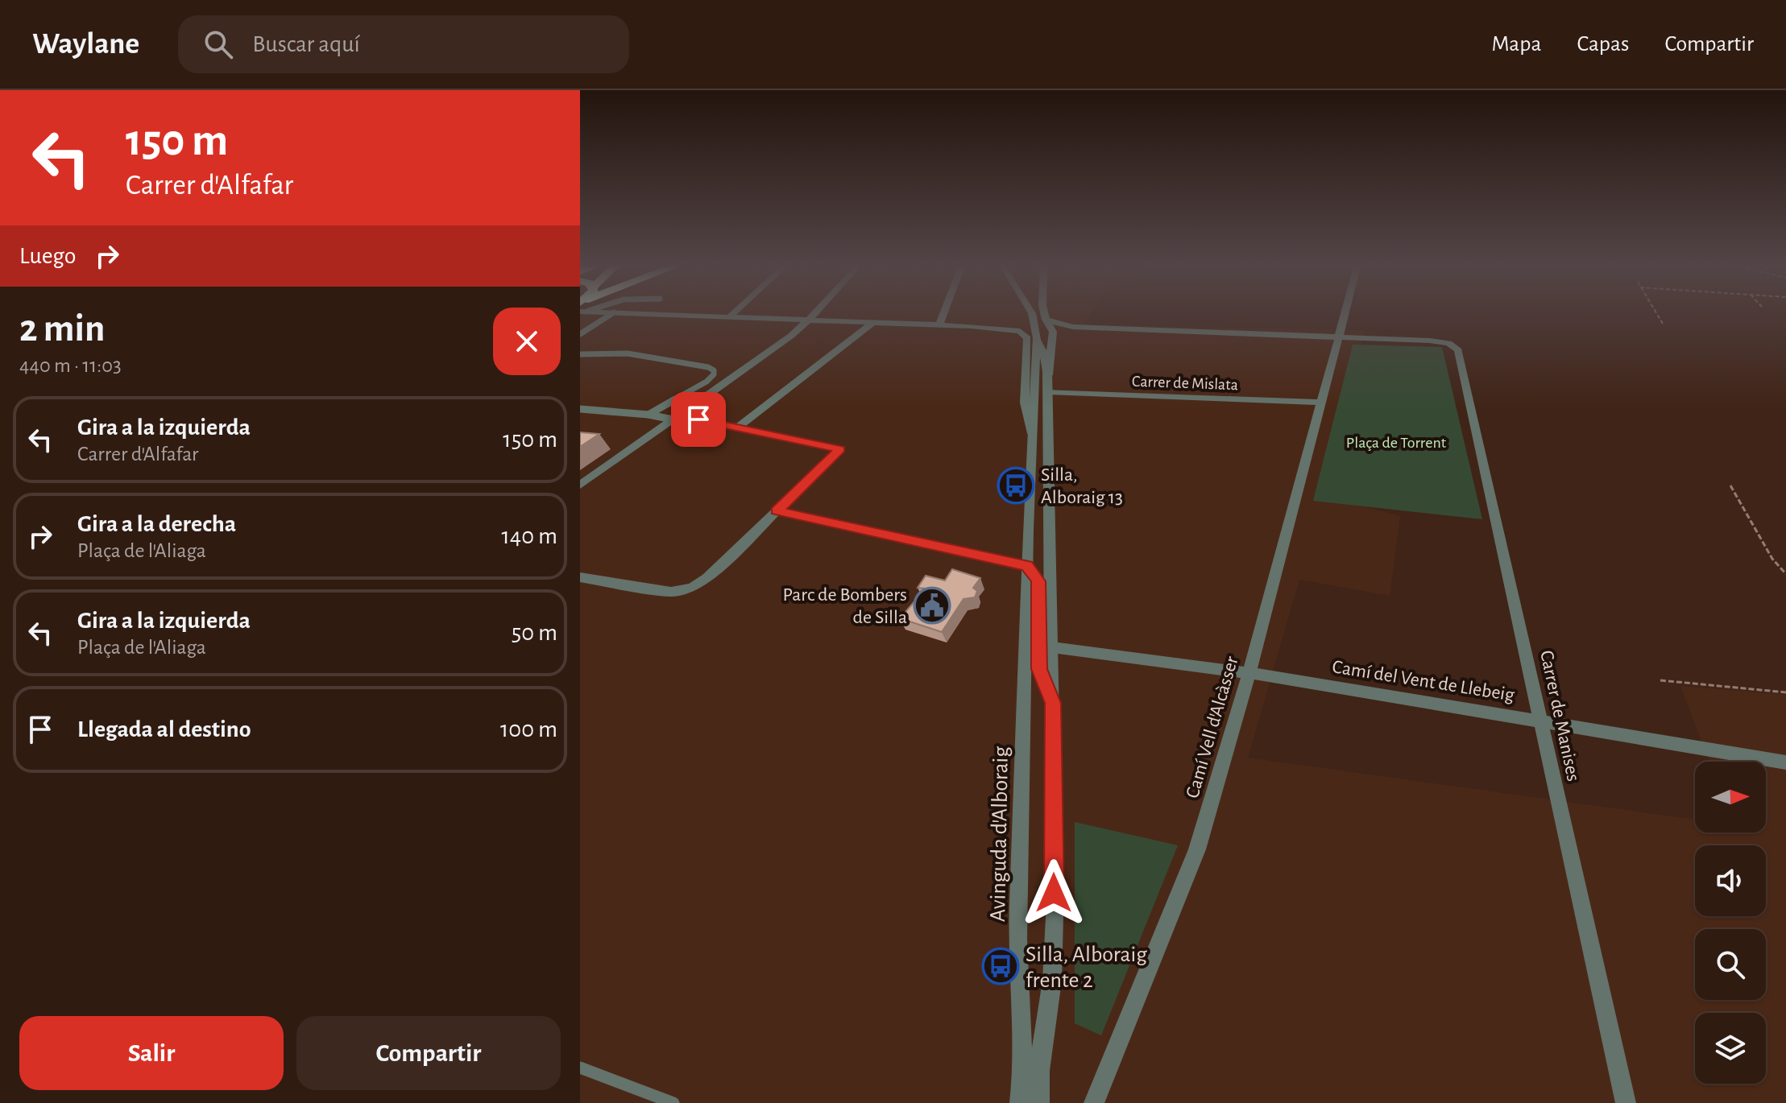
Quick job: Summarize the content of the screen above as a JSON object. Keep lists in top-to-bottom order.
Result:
{
  "streets": {
    "street": [
      "Carrer de Mislata",
      "Camí del Vent de Llebeig",
      "Carrer de Manises",
      "Camí Vell d'Alcàsser",
      "Avinguda d’Alboraig"
    ]
  },
  "crossings": [
    ["Carrer de Mislata", "Camí Vell d'Alcàsser"],
    ["Carrer de Mislata", "Avinguda d’Alboraig"],
    ["Camí del Vent de Llebeig", "Carrer de Manises"],
    ["Camí del Vent de Llebeig", "Camí Vell d'Alcàsser"],
    ["Camí del Vent de Llebeig", "Avinguda d’Alboraig"],
    ["Carrer de Manises", "Camí Vell d'Alcàsser"]
  ],
  "parks": ["Plaça de Torrent"],
  "places": {
    "bus stop": ["Silla, Alboraig 13", "Silla, Alboraig frente 2"],
    "public building": ["Parc de Bombers de Silla"]
  },
  "north": "right",
  "page": {
    "header": "Waylane",
    "search": "Buscar aquí",
    "nav": ["Mapa", "Capas", "Compartir"],
    "turn": ["150 m", "Carrer d'Alfafar"],
    "then": "Luego",
    "heading": ["2 min", "440 m · 11:03"],
    "list": [
      {
        "name": "Gira a la izquierda",
        "note": "Carrer d'Alfafar",
        "value": "150 m"
      },
      {
        "name": "Gira a la derecha",
        "note": "Plaça de l'Aliaga",
        "value": "140 m"
      },
      {
        "name": "Gira a la izquierda",
        "note": "Plaça de l'Aliaga",
        "value": "50 m"
      },
      {
        "name": "Llegada al destino",
        "value": "100 m"
      }
    ],
    "buttons": ["Salir", "Compartir"]
  }
}
